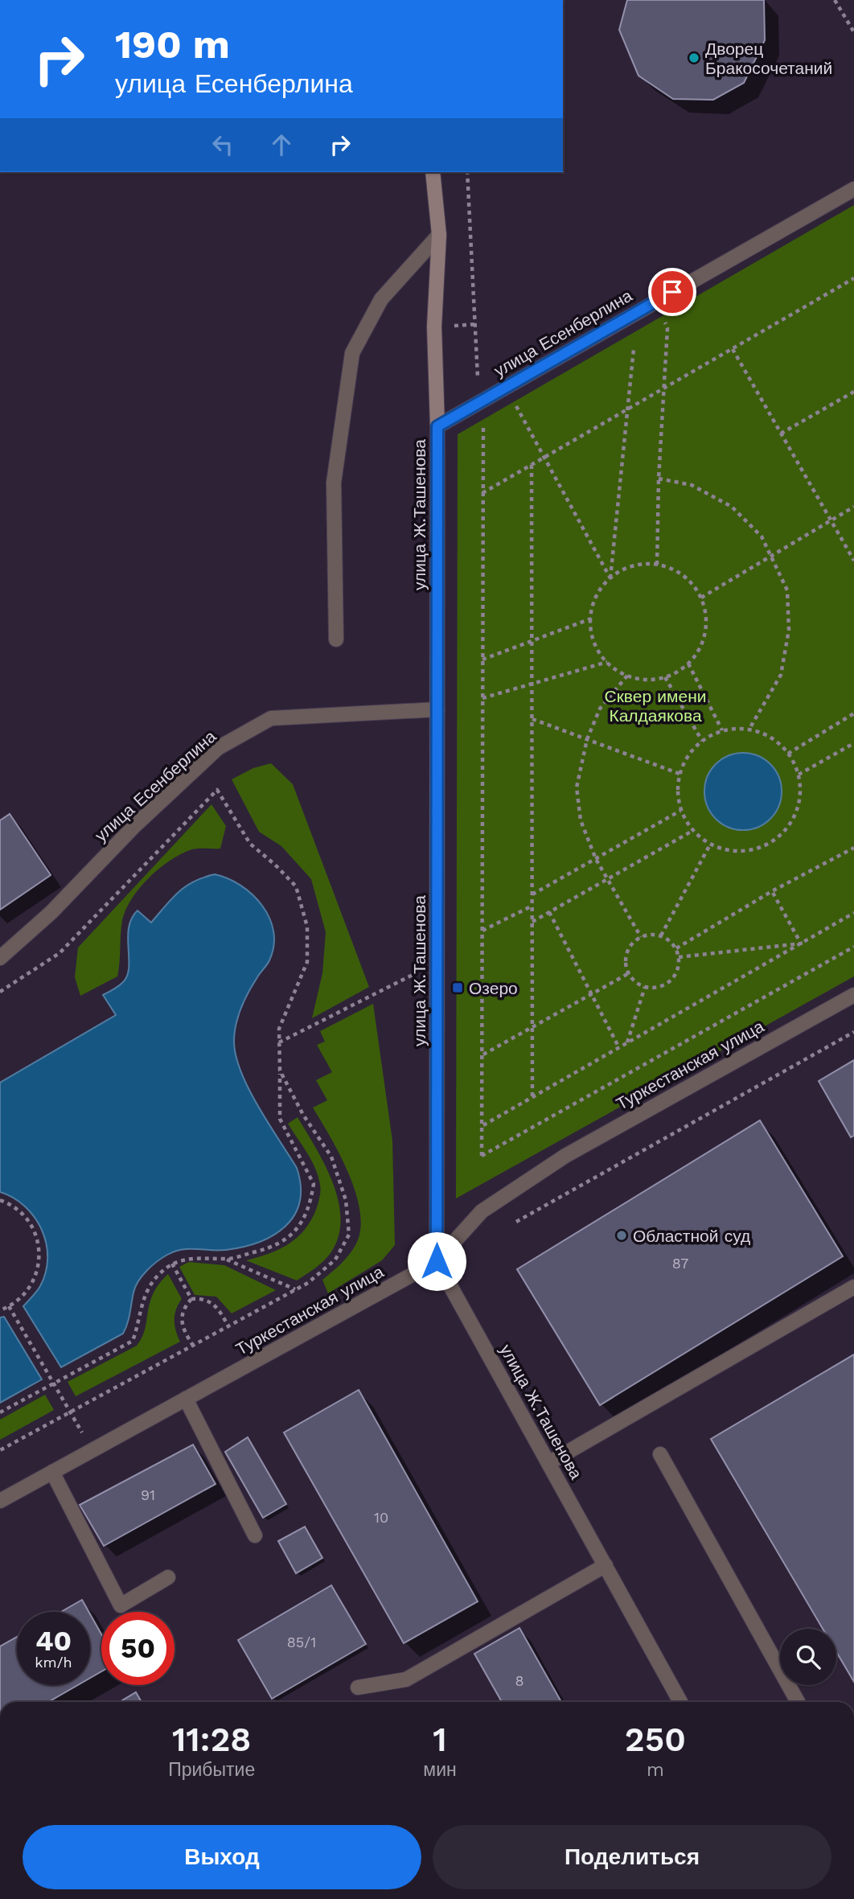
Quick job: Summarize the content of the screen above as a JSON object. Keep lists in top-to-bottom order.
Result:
{
  "streets": {
    "main road": ["улица Ж.Ташенова"],
    "street": ["улица Есенберлина", "Туркестанская улица"]
  },
  "crossings": [
    ["улица Есенберлина", "улица Ж.Ташенова"],
    ["улица Ж.Ташенова", "Туркестанская улица"]
  ],
  "parks": ["Сквер имени Калдаякова"],
  "places": {
    "other": ["Дворец Бракосочетаний", "Областной суд"],
    "transit": ["Озеро"]
  },
  "house_numbers": [
    "87",
    "91",
    "10",
    "85/1",
    "8"
  ],
  "page": {
    "turn": ["190 m", "улица Есенберлина"],
    "speed": "40 km/h",
    "limit": "50",
    "eta": [
      "11:28",
      "Прибытие",
      "1",
      "мин",
      "250",
      "m"
    ],
    "buttons": ["Выход", "Поделиться"]
  }
}
